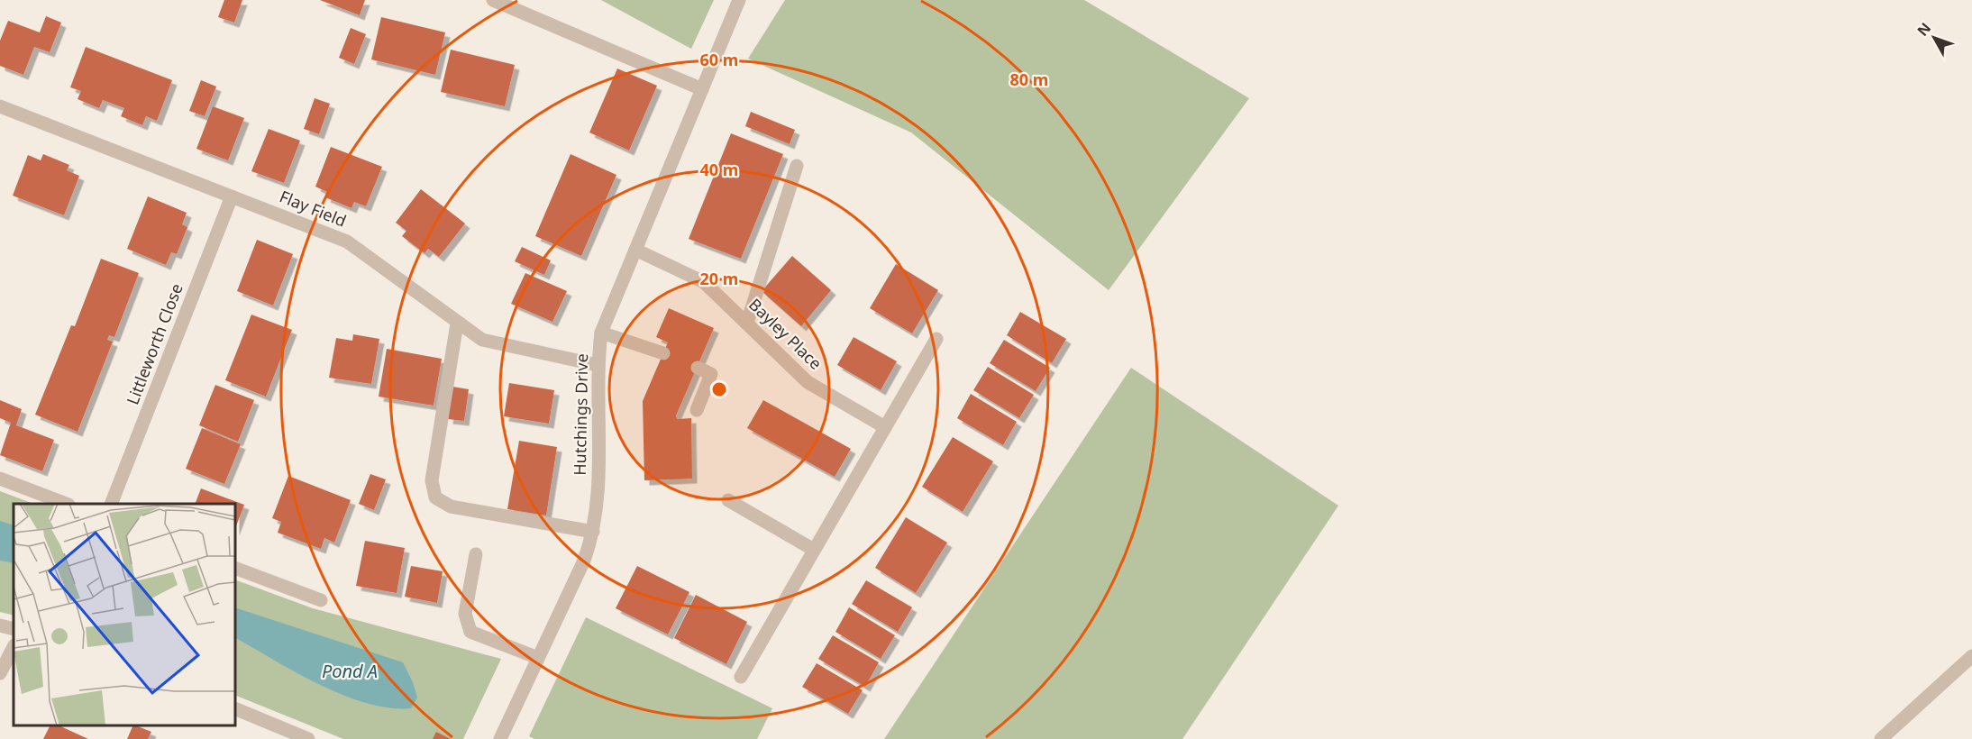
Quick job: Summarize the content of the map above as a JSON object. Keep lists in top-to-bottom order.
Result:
{
  "streets": {
    "street": [
      "Flay Field",
      "Bayley Place",
      "Littleworth Close",
      "Hutchings Drive"
    ]
  },
  "crossings": [
    ["Flay Field", "Littleworth Close"],
    ["Flay Field", "Hutchings Drive"],
    ["Bayley Place", "Hutchings Drive"]
  ],
  "water": ["Pond A"],
  "north": "top left",
  "rings": [
    "60 m",
    "80 m",
    "40 m",
    "20 m"
  ]
}
